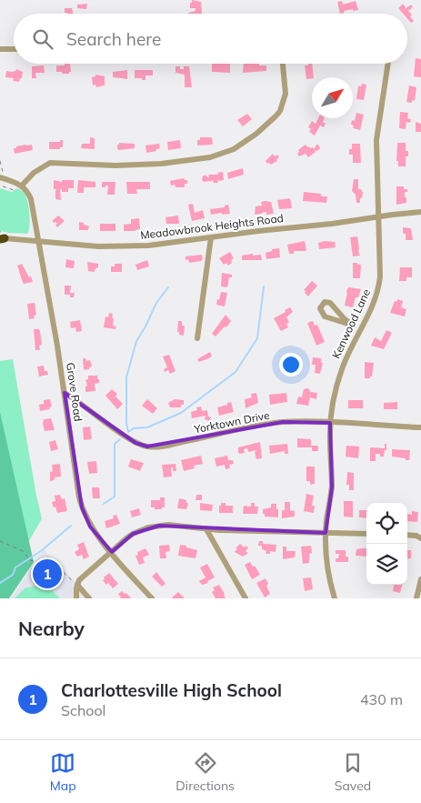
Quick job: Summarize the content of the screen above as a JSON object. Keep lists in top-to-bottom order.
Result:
{
  "streets": {
    "street": [
      "Meadowbrook Heights Road",
      "Kenwood Lane",
      "Grove Road",
      "Yorktown Drive"
    ]
  },
  "crossings": [
    ["Meadowbrook Heights Road", "Kenwood Lane"],
    ["Meadowbrook Heights Road", "Grove Road"],
    ["Kenwood Lane", "Yorktown Drive"],
    ["Grove Road", "Yorktown Drive"]
  ],
  "north": "top right",
  "page": {
    "search": "Search here",
    "pins": "1",
    "heading": "Nearby",
    "list": [
      {
        "mark": "1",
        "name": "Charlottesville High School",
        "note": "School",
        "value": "430 m"
      }
    ],
    "nav": ["Map", "Directions", "Saved"]
  }
}
